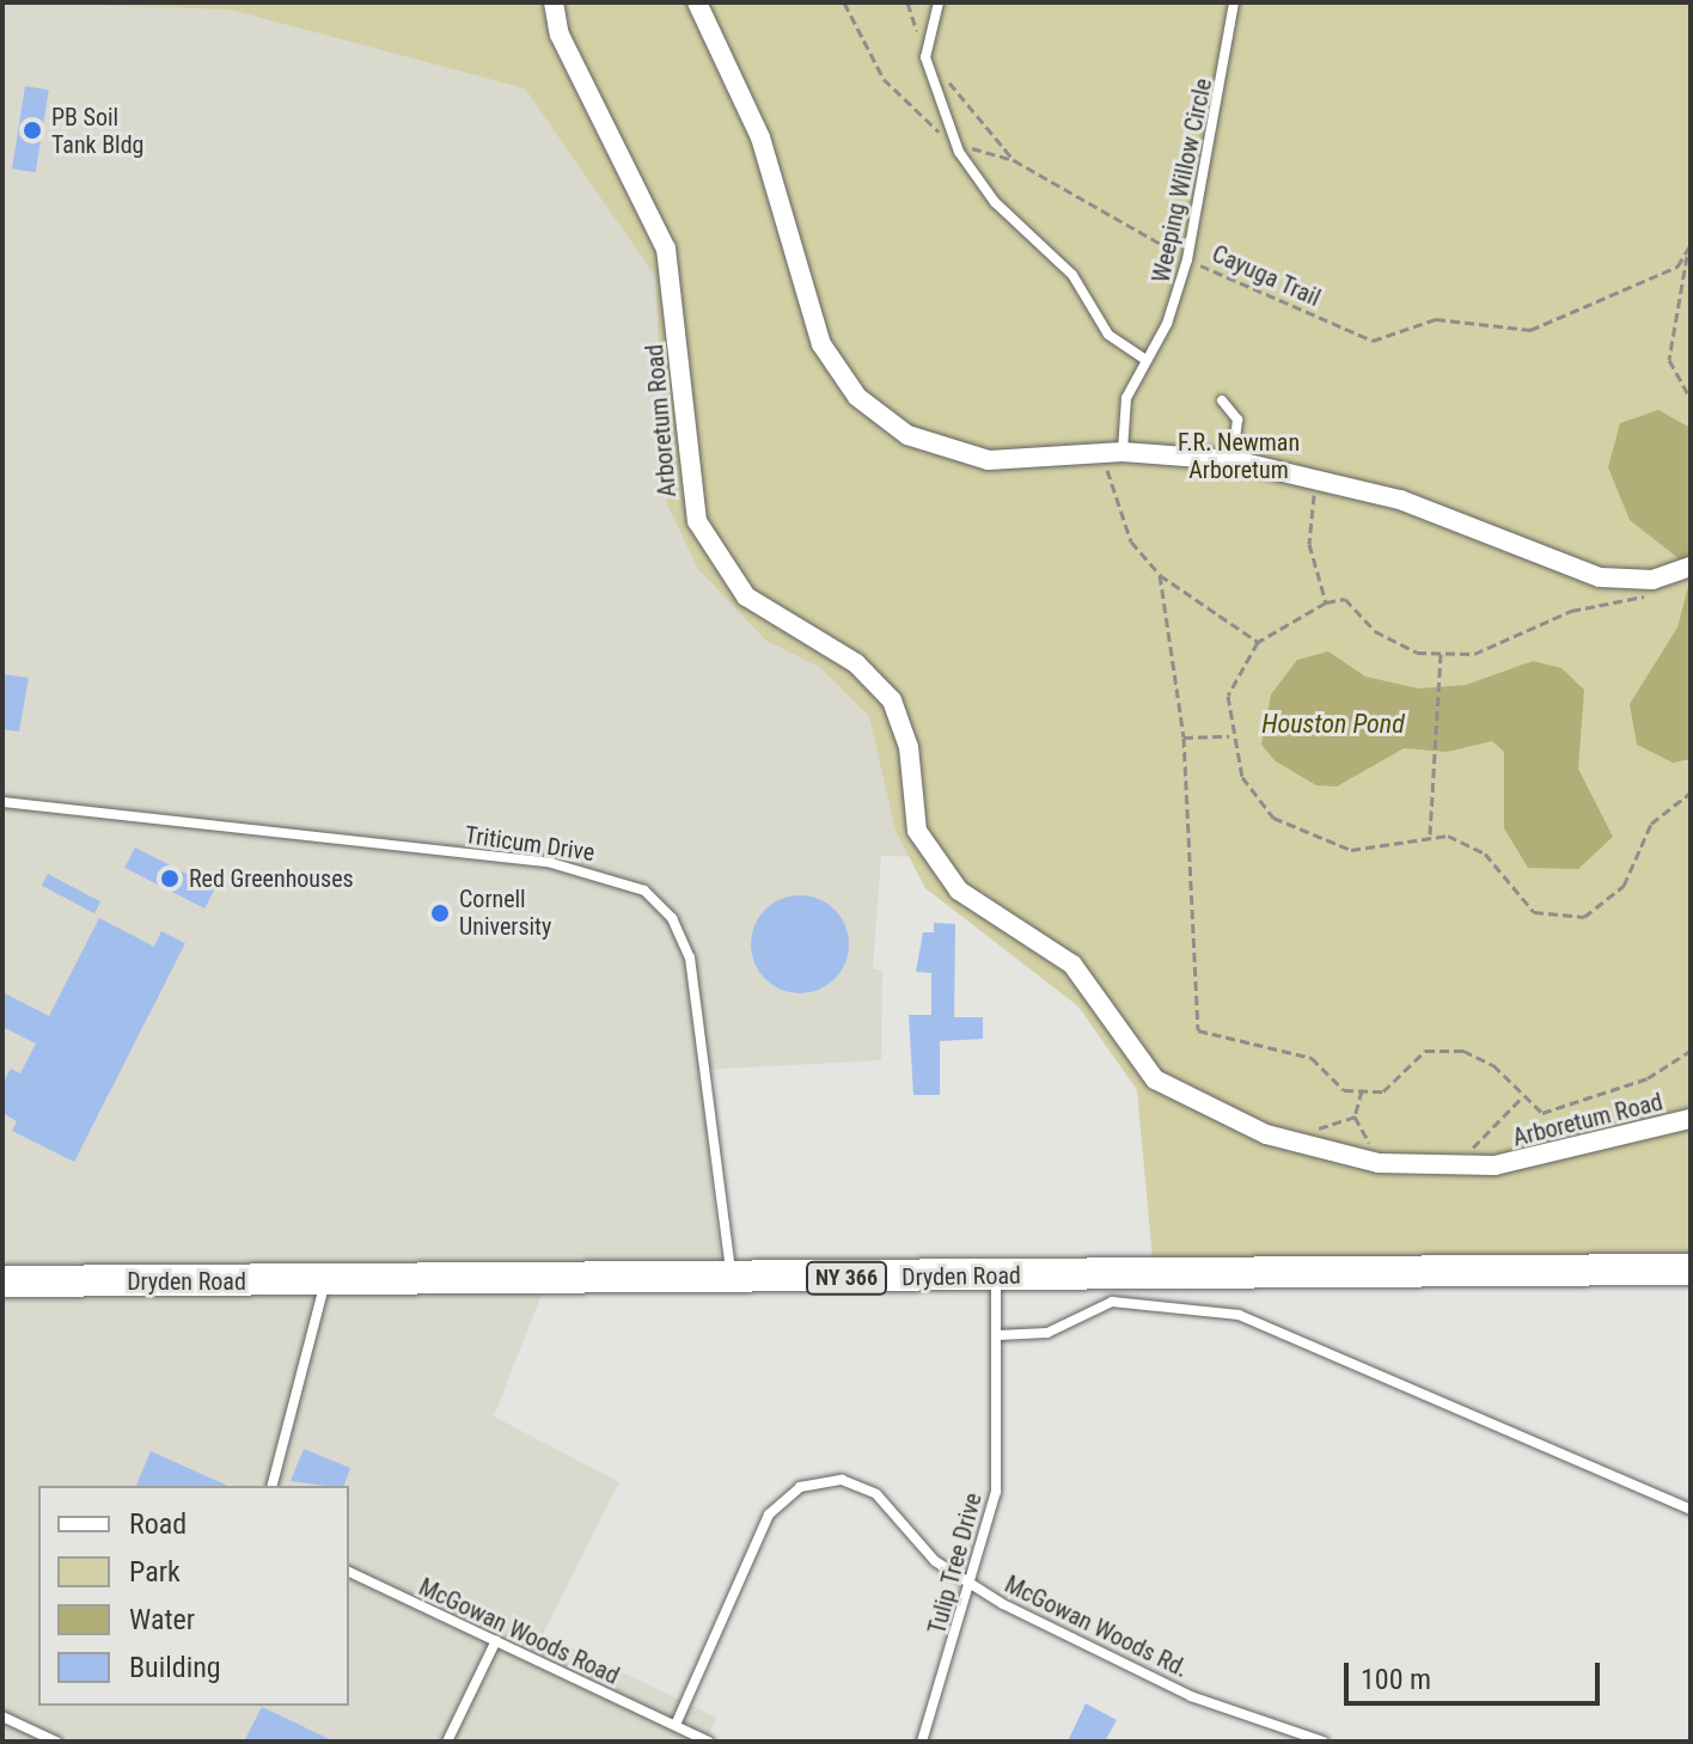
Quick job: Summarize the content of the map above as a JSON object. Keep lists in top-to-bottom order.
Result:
{
  "streets": {
    "main road": ["Dryden Road", "NY 366"],
    "street": ["Arboretum Road"],
    "lane": [
      "Weeping Willow Circle",
      "Triticum Drive",
      "Tulip Tree Drive",
      "McGowan Woods Rd.",
      "McGowan Woods Road"
    ],
    "path": ["Cayuga Trail"]
  },
  "crossings": [
    ["Weeping Willow Circle", "Cayuga Trail"],
    ["Triticum Drive", "Dryden Road"],
    ["Dryden Road", "Tulip Tree Drive"],
    ["Tulip Tree Drive", "McGowan Woods Rd."],
    ["McGowan Woods Rd.", "McGowan Woods Road"]
  ],
  "water": ["Houston Pond"],
  "parks": ["F.R. Newman Arboretum"],
  "places": ["PB Soil Tank Bldg", "Red Greenhouses", "Cornell University"],
  "legend": [
    "Road",
    "Park",
    "Water",
    "Building"
  ],
  "scale_bar": "100 m"
}
